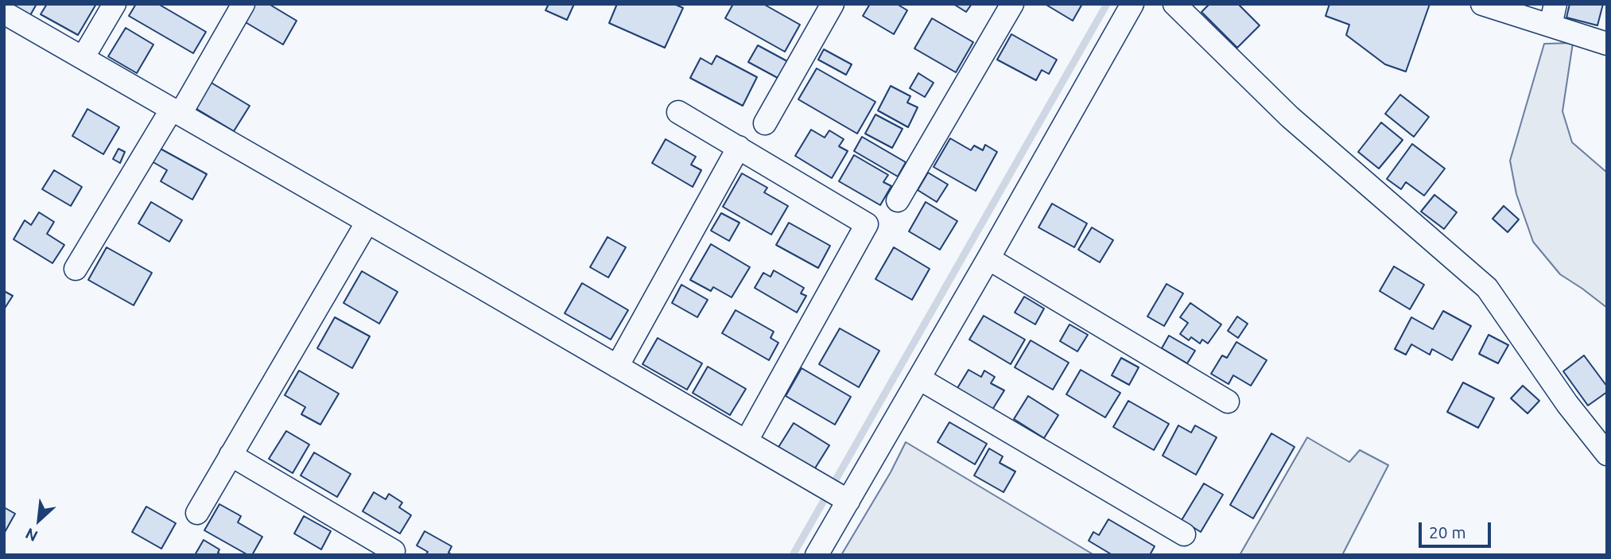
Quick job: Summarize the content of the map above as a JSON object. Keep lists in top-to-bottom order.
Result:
{
  "scale_bar": "20 m",
  "north": "bottom left"
}
